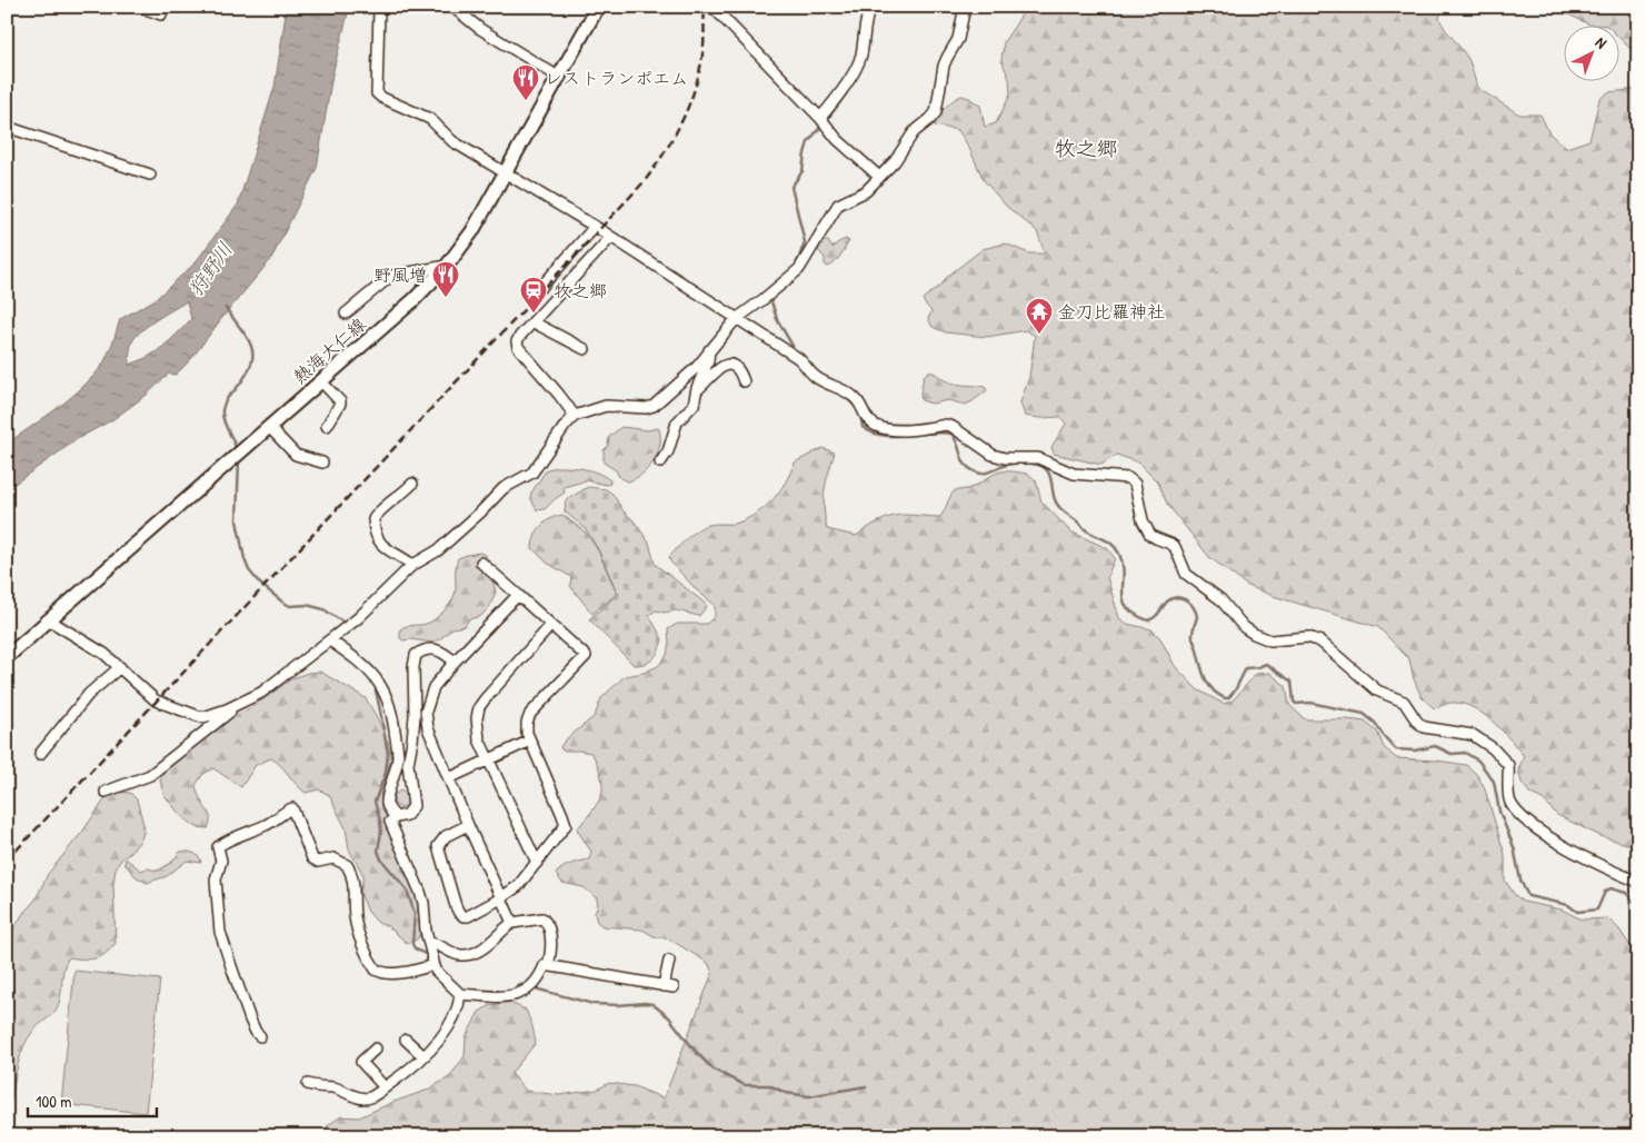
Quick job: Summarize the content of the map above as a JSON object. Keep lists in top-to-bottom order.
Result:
{
  "streets": {
    "main road": ["熱海大仁線"]
  },
  "districts": ["牧之郷"],
  "water": ["狩野川"],
  "places": {
    "restaurant": ["レストランポエム", "野風増"],
    "station": ["牧之郷"],
    "temple": ["金刀比羅神社"]
  },
  "scale_bar": "100 m",
  "north": "top right"
}
